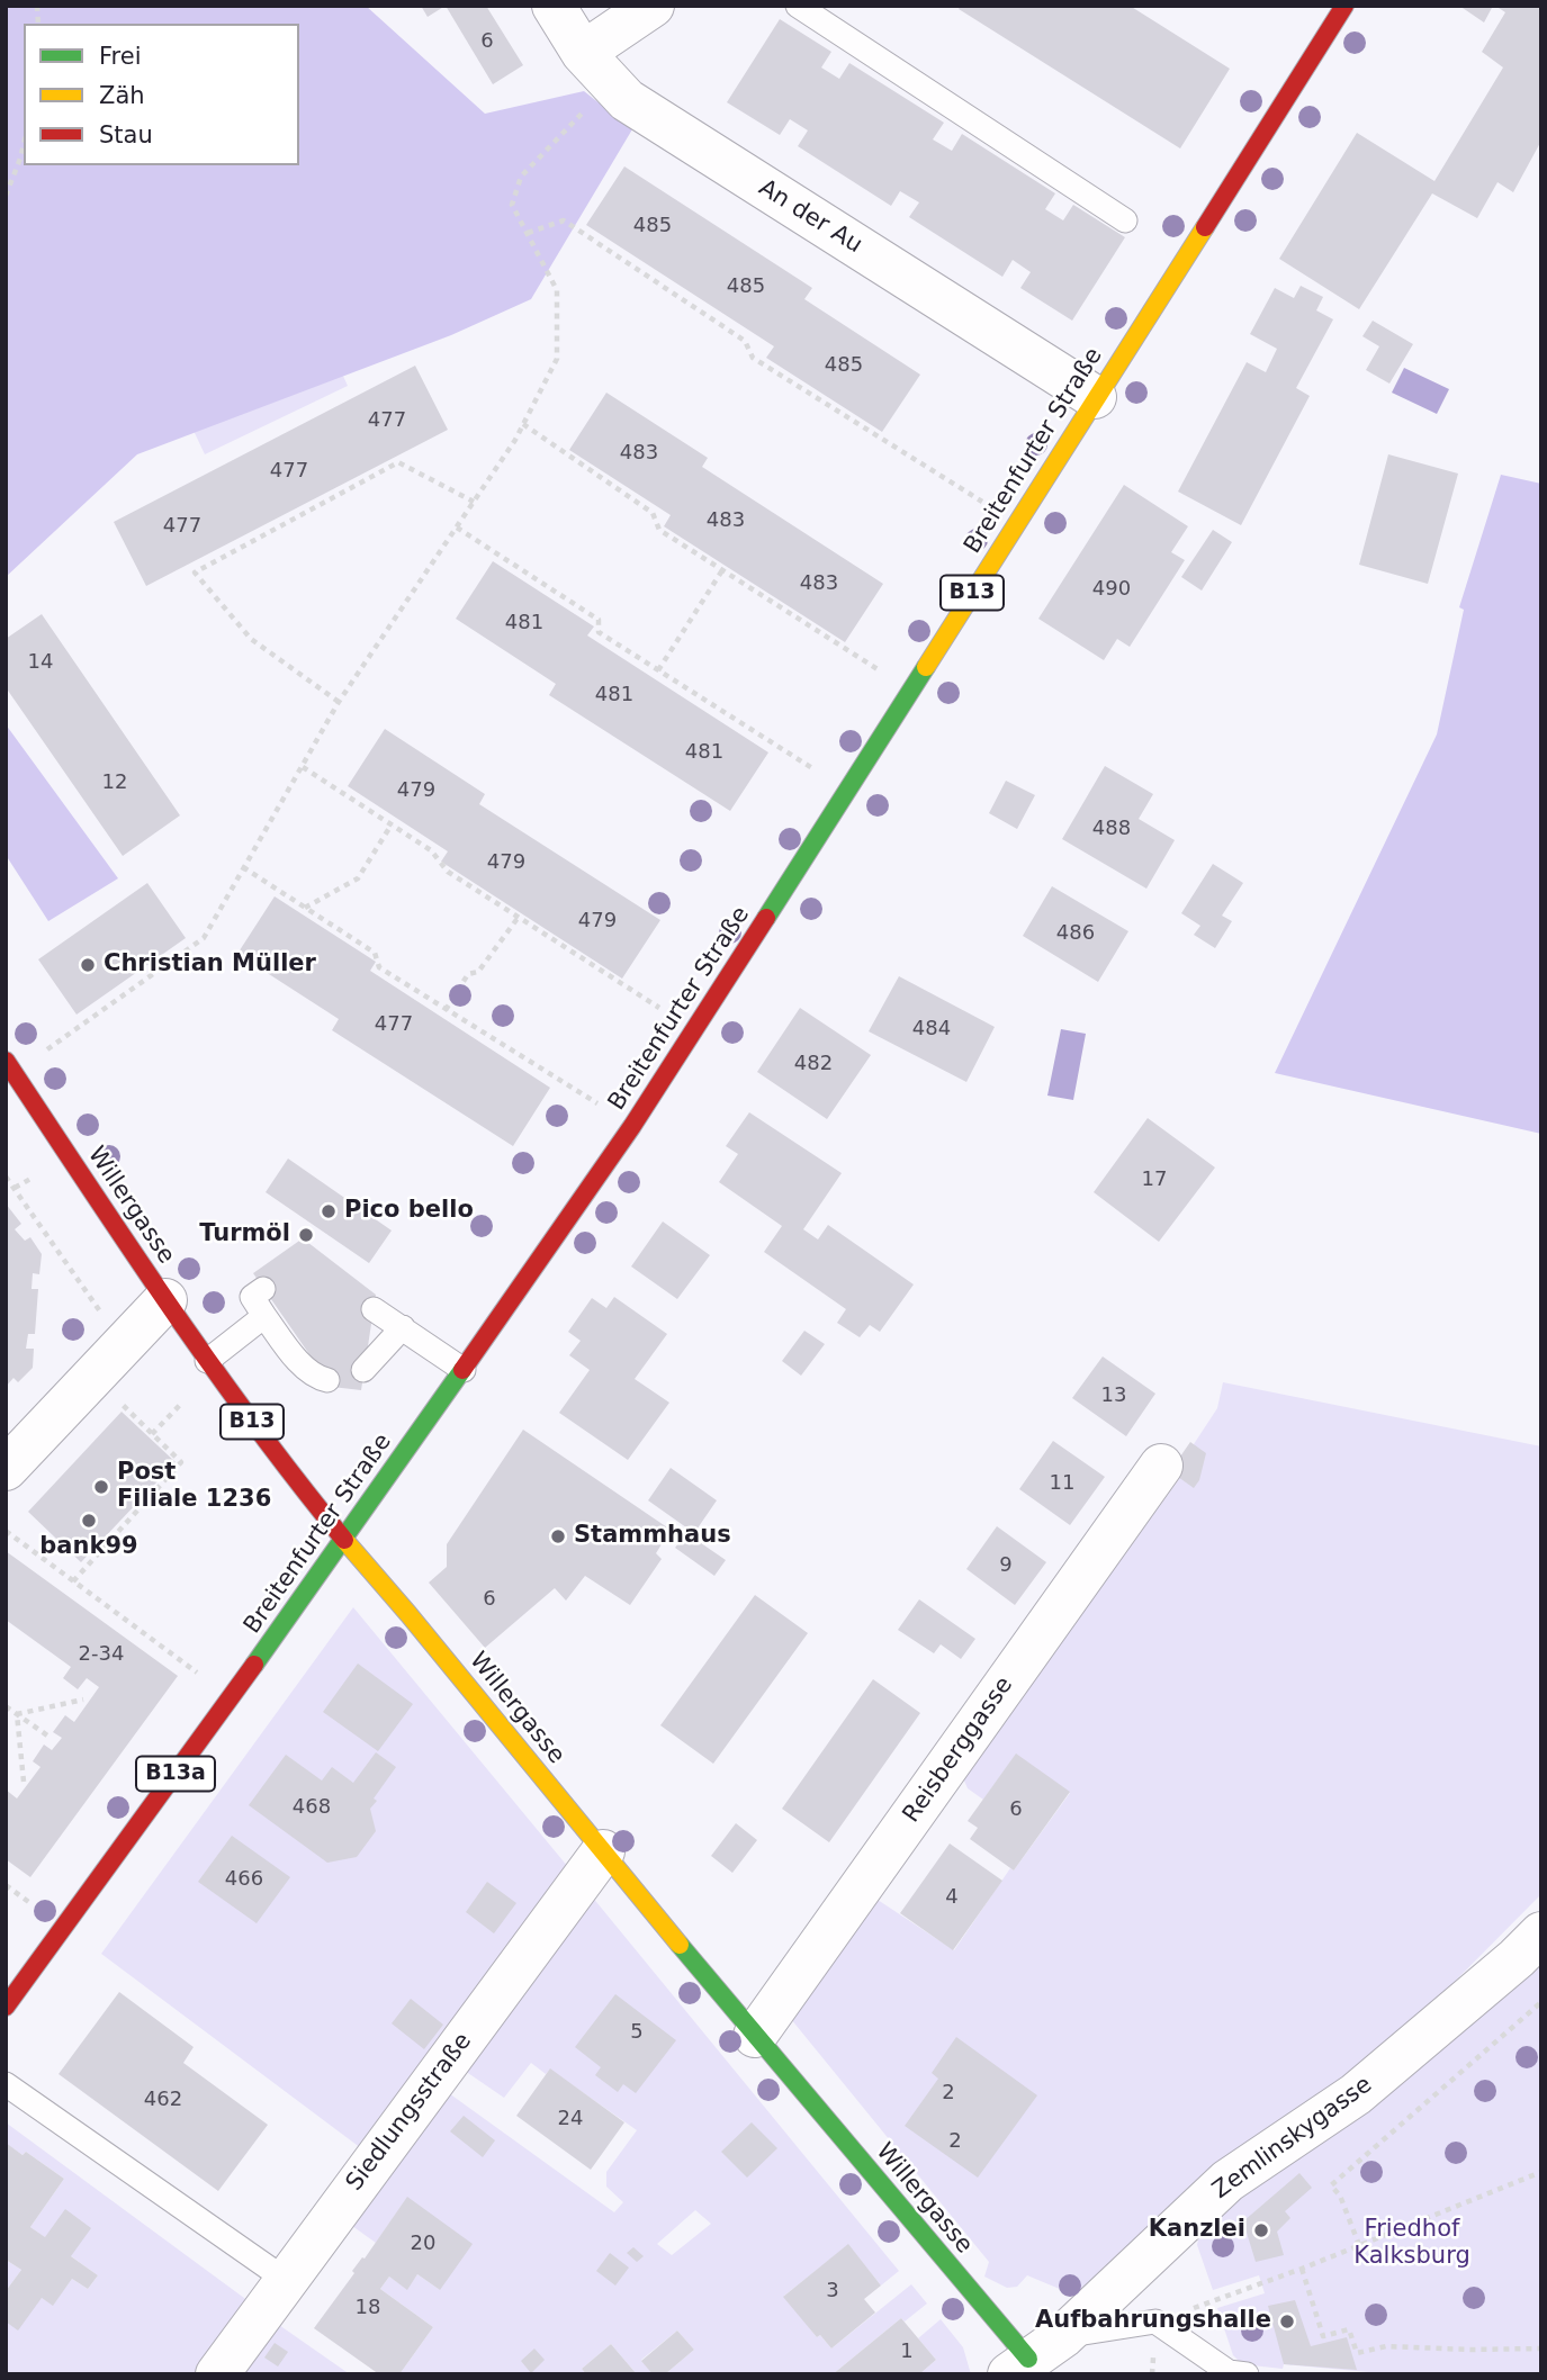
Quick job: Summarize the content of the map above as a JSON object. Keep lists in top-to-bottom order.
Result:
{
  "streets": {
    "main road": [
      "Breitenfurter Straße",
      "B13",
      "Willergasse",
      "B13a"
    ],
    "street": [
      "An der Au",
      "Reisberggasse",
      "Siedlungsstraße",
      "Zemlinskygasse"
    ]
  },
  "crossings": [
    ["An der Au", "Breitenfurter Straße"],
    ["Breitenfurter Straße", "Willergasse"],
    ["Willergasse", "Reisberggasse"],
    ["Willergasse", "Siedlungsstraße"],
    ["Willergasse", "Zemlinskygasse"]
  ],
  "parks": ["Friedhof Kalksburg"],
  "places": [
    "Christian Müller",
    "Pico bello",
    "Turmöl",
    "Post Filiale 1236",
    "bank99",
    "Stammhaus",
    "Kanzlei",
    "Aufbahrungshalle"
  ],
  "house_numbers": [
    "6",
    "485",
    "485",
    "485",
    "477",
    "483",
    "477",
    "483",
    "477",
    "483",
    "490",
    "481",
    "14",
    "481",
    "481",
    "12",
    "479",
    "488",
    "479",
    "479",
    "486",
    "477",
    "484",
    "482",
    "17",
    "13",
    "11",
    "9",
    "6",
    "2-34",
    "468",
    "6",
    "466",
    "4",
    "5",
    "2",
    "462",
    "24",
    "2",
    "20",
    "3",
    "18",
    "1"
  ],
  "legend": ["Frei", "Zäh", "Stau"]
}
